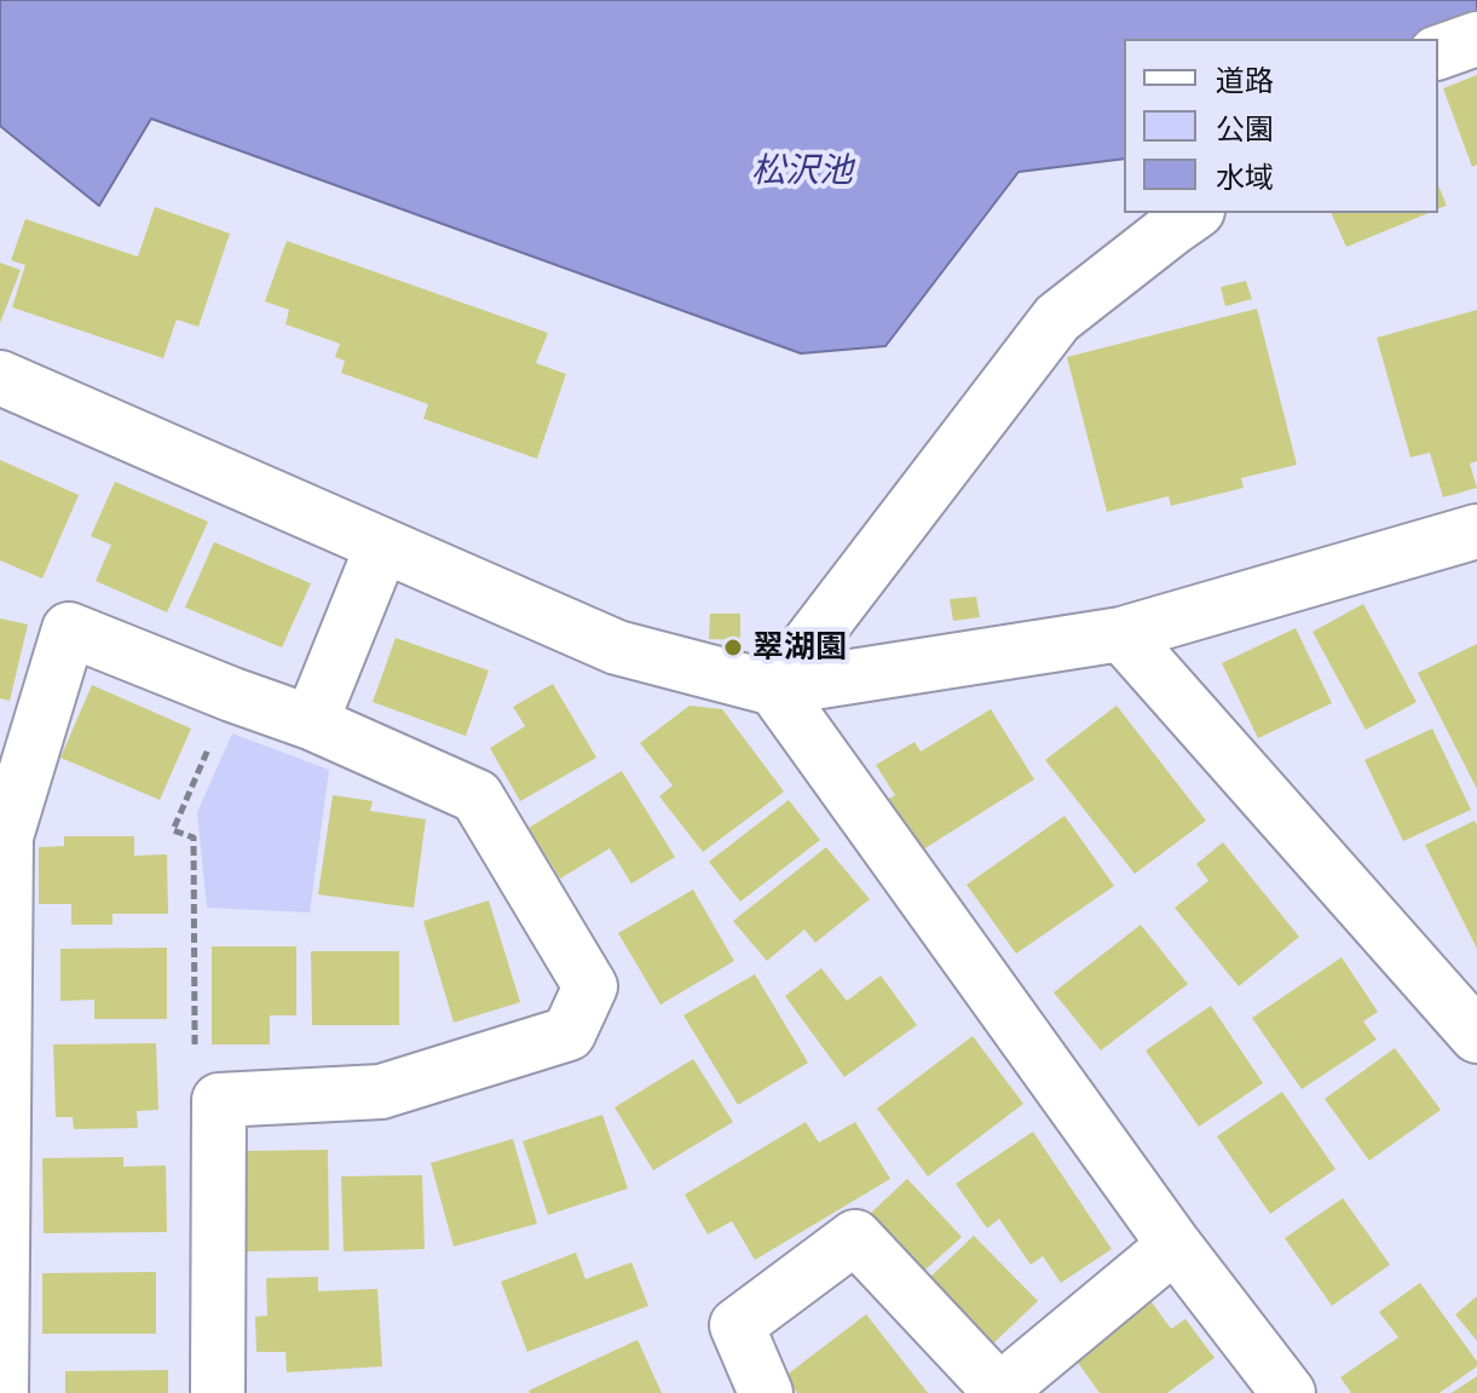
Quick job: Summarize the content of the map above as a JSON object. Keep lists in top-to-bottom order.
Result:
{
  "water": ["松沢池"],
  "places": ["翠湖園"],
  "legend": ["道路", "公園", "水域"]
}
